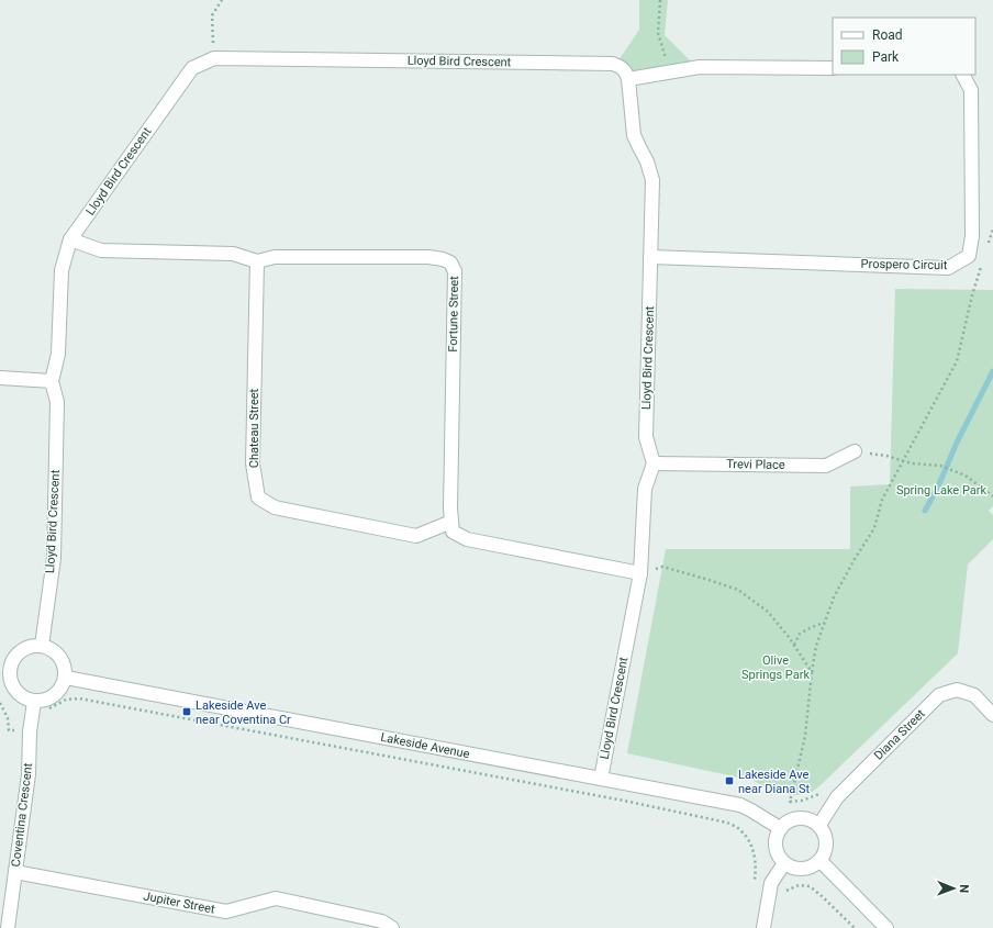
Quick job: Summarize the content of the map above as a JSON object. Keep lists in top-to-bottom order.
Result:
{
  "streets": {
    "street": [
      "Lloyd Bird Crescent",
      "Prospero Circuit",
      "Fortune Street",
      "Chateau Street",
      "Trevi Place",
      "Diana Street",
      "Lakeside Avenue",
      "Coventina Crescent",
      "Jupiter Street"
    ]
  },
  "crossings": [
    ["Lloyd Bird Crescent", "Prospero Circuit"],
    ["Lloyd Bird Crescent", "Fortune Street"],
    ["Lloyd Bird Crescent", "Trevi Place"],
    ["Lloyd Bird Crescent", "Lakeside Avenue"],
    ["Lloyd Bird Crescent", "Coventina Crescent"],
    ["Fortune Street", "Chateau Street"],
    ["Diana Street", "Lakeside Avenue"],
    ["Lakeside Avenue", "Coventina Crescent"],
    ["Coventina Crescent", "Jupiter Street"]
  ],
  "parks": ["Spring Lake Park", "Olive Springs Park"],
  "places": {
    "transit": ["Lakeside Ave near Coventina Cr", "Lakeside Ave near Diana St"]
  },
  "legend": ["Road", "Park"],
  "north": "right"
}
